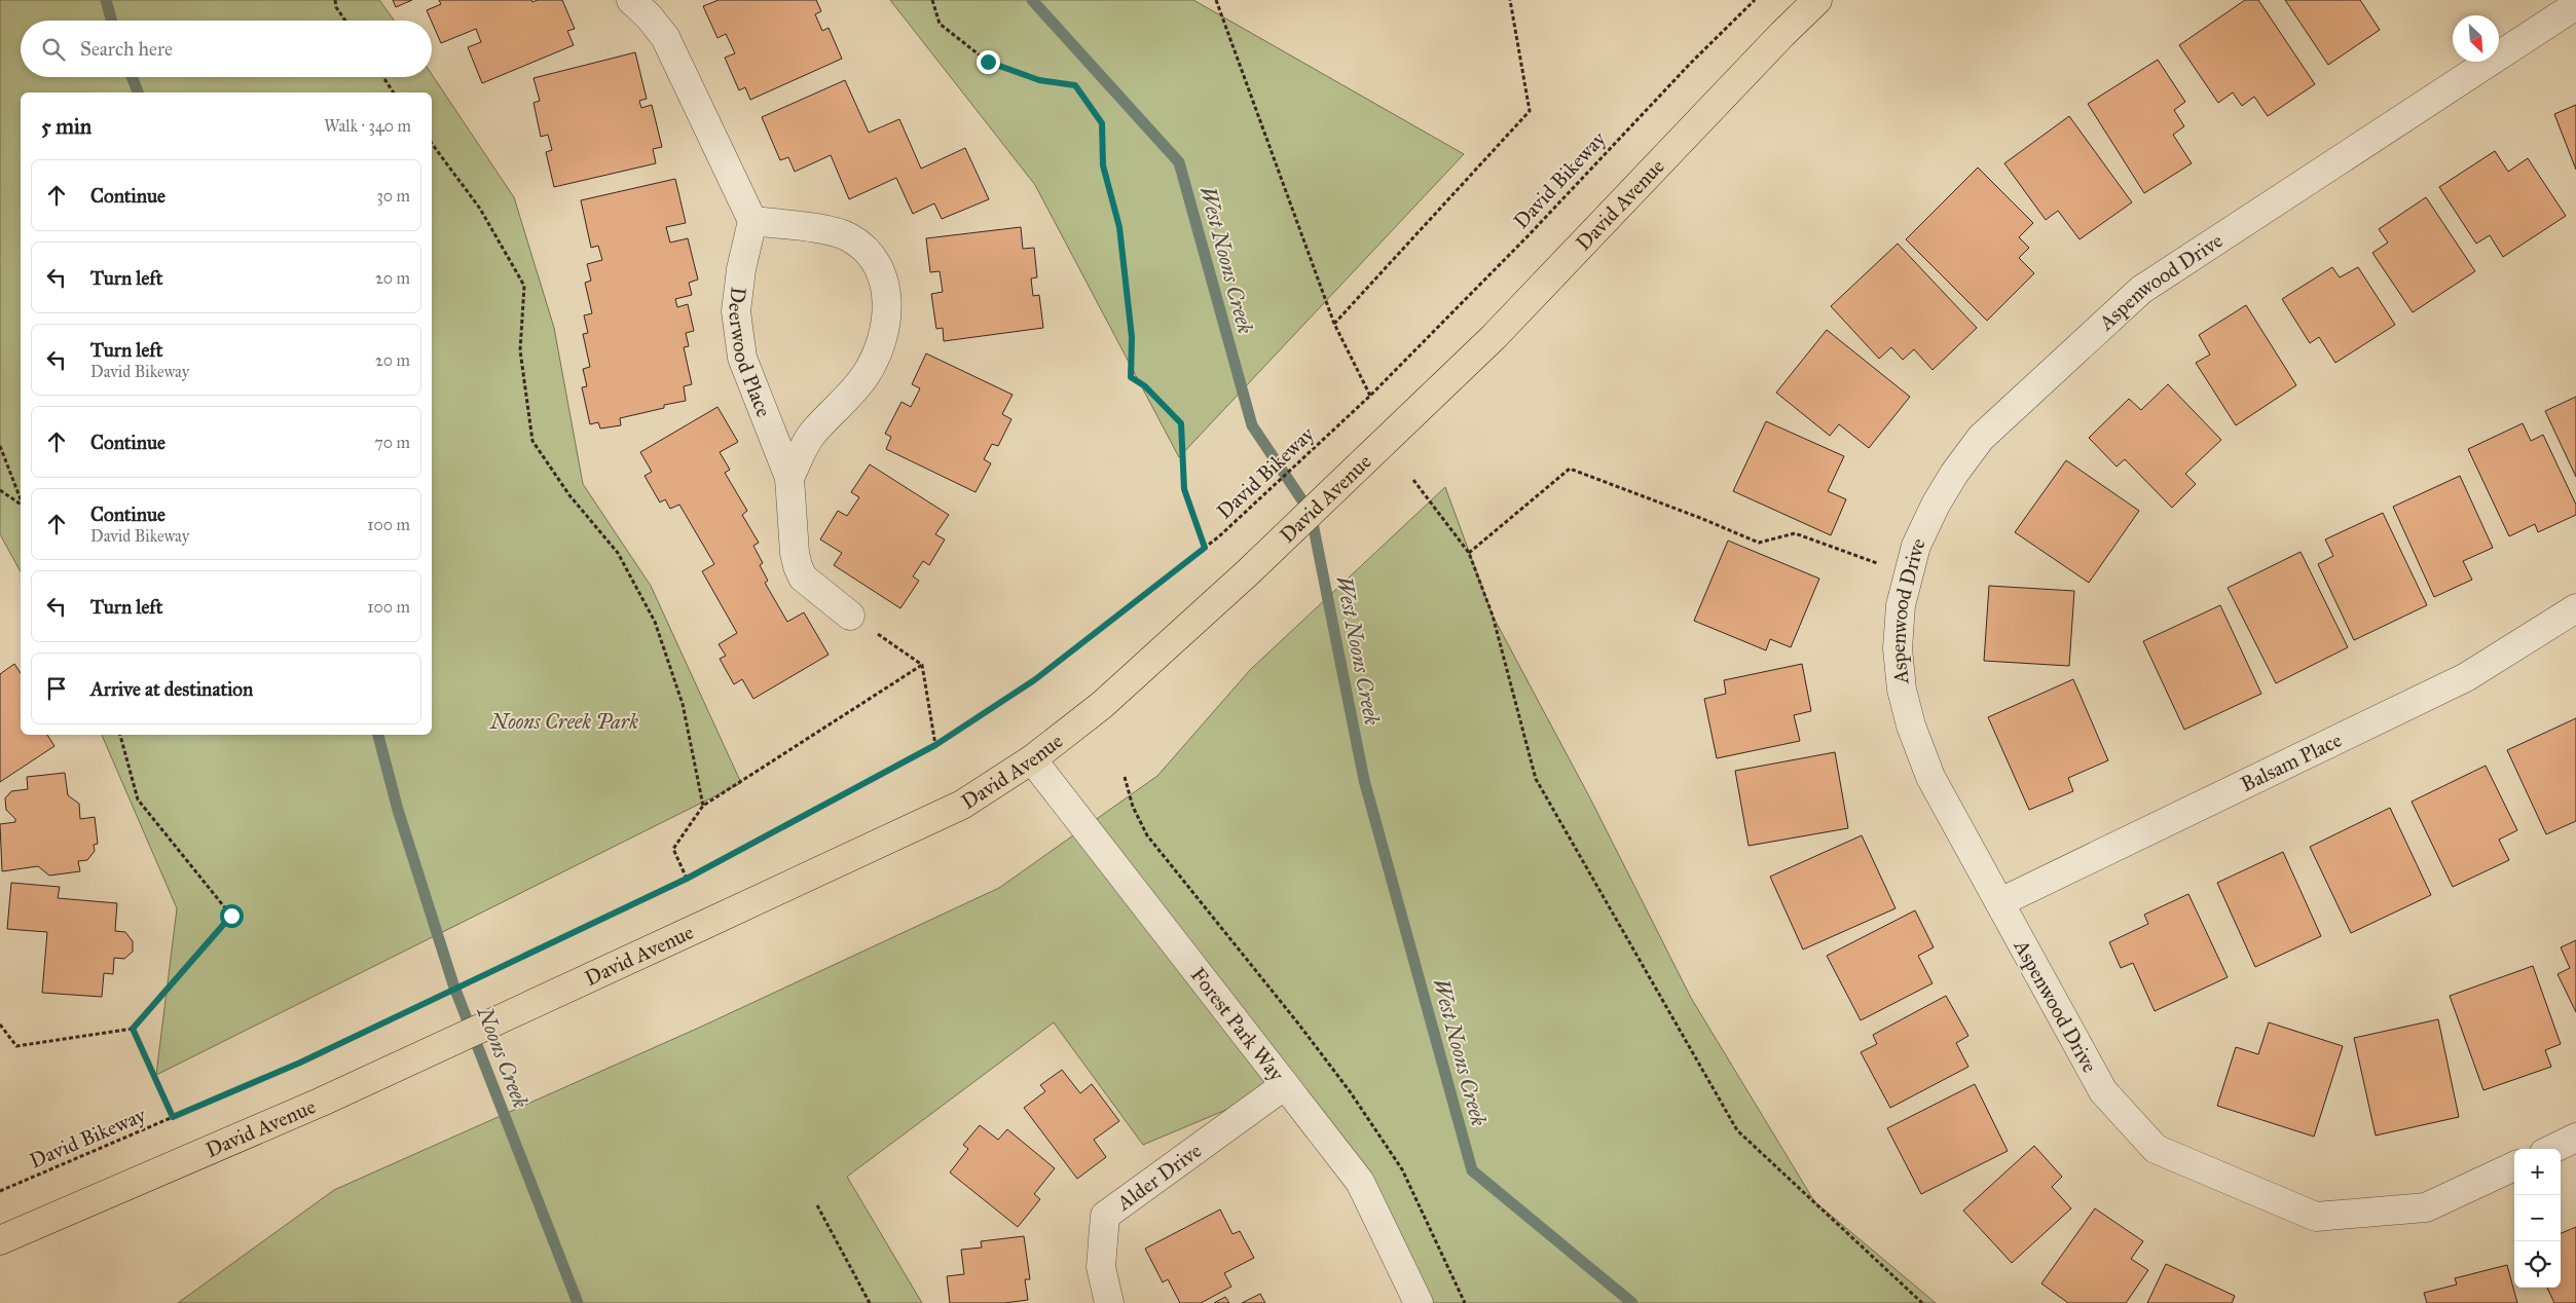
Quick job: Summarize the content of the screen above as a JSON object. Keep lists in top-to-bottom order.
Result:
{
  "streets": {
    "main road": ["David Avenue"],
    "street": [
      "Aspenwood Drive",
      "Deerwood Place",
      "Balsam Place",
      "Forest Park Way",
      "Alder Drive"
    ],
    "path": ["David Bikeway"]
  },
  "crossings": [
    ["David Avenue", "Forest Park Way"],
    ["Aspenwood Drive", "Balsam Place"],
    ["Forest Park Way", "Alder Drive"]
  ],
  "water": ["West Noons Creek", "Noons Creek"],
  "parks": ["Noons Creek Park"],
  "north": "bottom right",
  "page": {
    "search": "Search here",
    "heading": ["5 min", "Walk · 340 m"],
    "list": [
      ["Continue", "30 m"],
      ["Turn left", "20 m"],
      ["Turn left", "David Bikeway", "20 m"],
      ["Continue", "70 m"],
      ["Continue", "David Bikeway", "100 m"],
      ["Turn left", "100 m"],
      "Arrive at destination"
    ],
    "map_buttons": ["+", "−"]
  }
}
